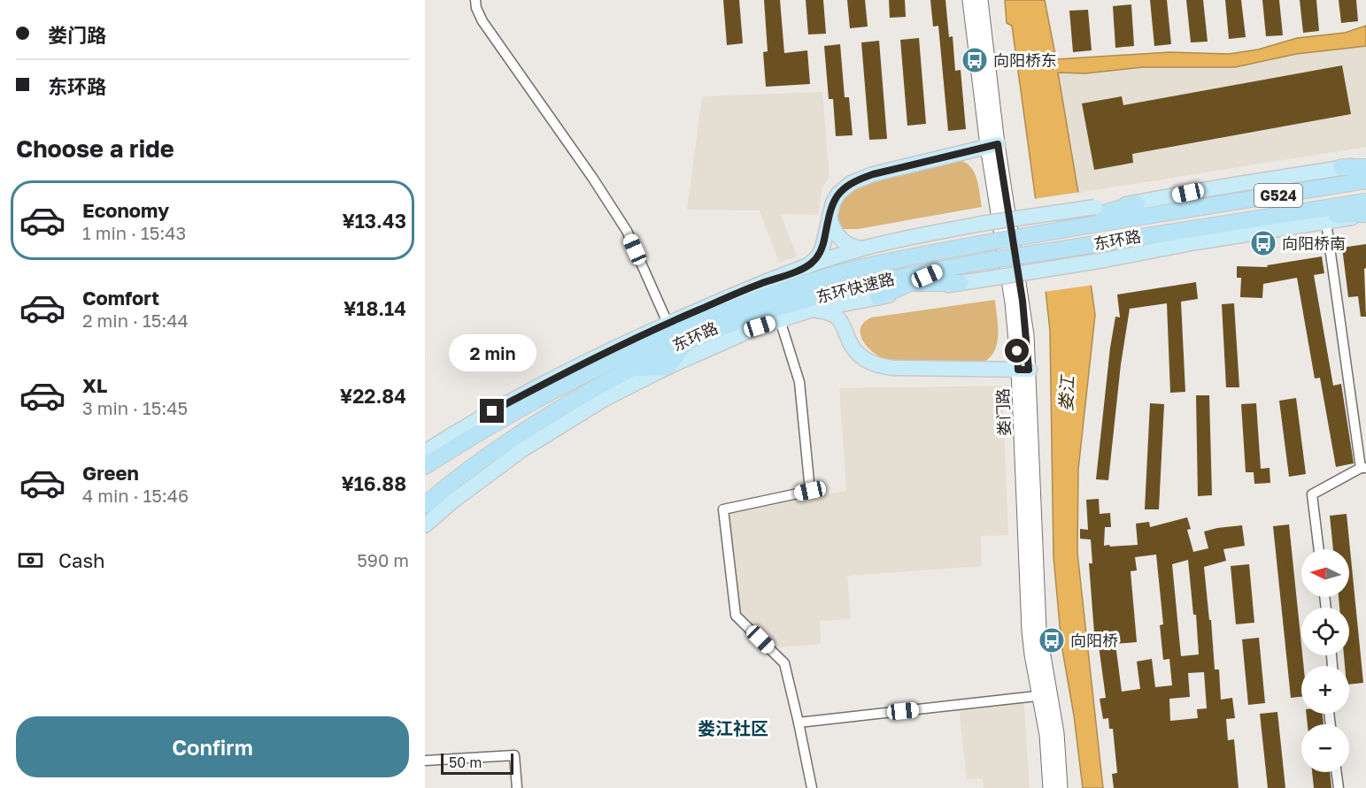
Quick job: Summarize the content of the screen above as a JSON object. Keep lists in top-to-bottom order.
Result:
{
  "streets": {
    "highway": ["G524", "东环快速路"],
    "main road": ["东环路", "娄门路"]
  },
  "crossings": [
    ["东环路", "东环快速路"]
  ],
  "districts": ["娄江社区"],
  "water": ["娄江"],
  "places": {
    "bus stop": ["向阳桥东", "向阳桥南", "向阳桥"]
  },
  "scale_bar": "50 m",
  "north": "left",
  "page": {
    "banner": ["娄门路", "东环路"],
    "heading": "Choose a ride",
    "list": [
      {
        "name": "Economy",
        "note": "1 min · 15:43",
        "value": "¥13.43"
      },
      {
        "name": "Comfort",
        "note": "2 min · 15:44",
        "value": "¥18.14"
      },
      {
        "name": "XL",
        "note": "3 min · 15:45",
        "value": "¥22.84"
      },
      {
        "name": "Green",
        "note": "4 min · 15:46",
        "value": "¥16.88"
      }
    ],
    "bubble": "2 min",
    "pay": ["Cash", "590 m"],
    "map_buttons": ["+", "−"],
    "buttons": "Confirm",
    "scale": "50 m"
  }
}
